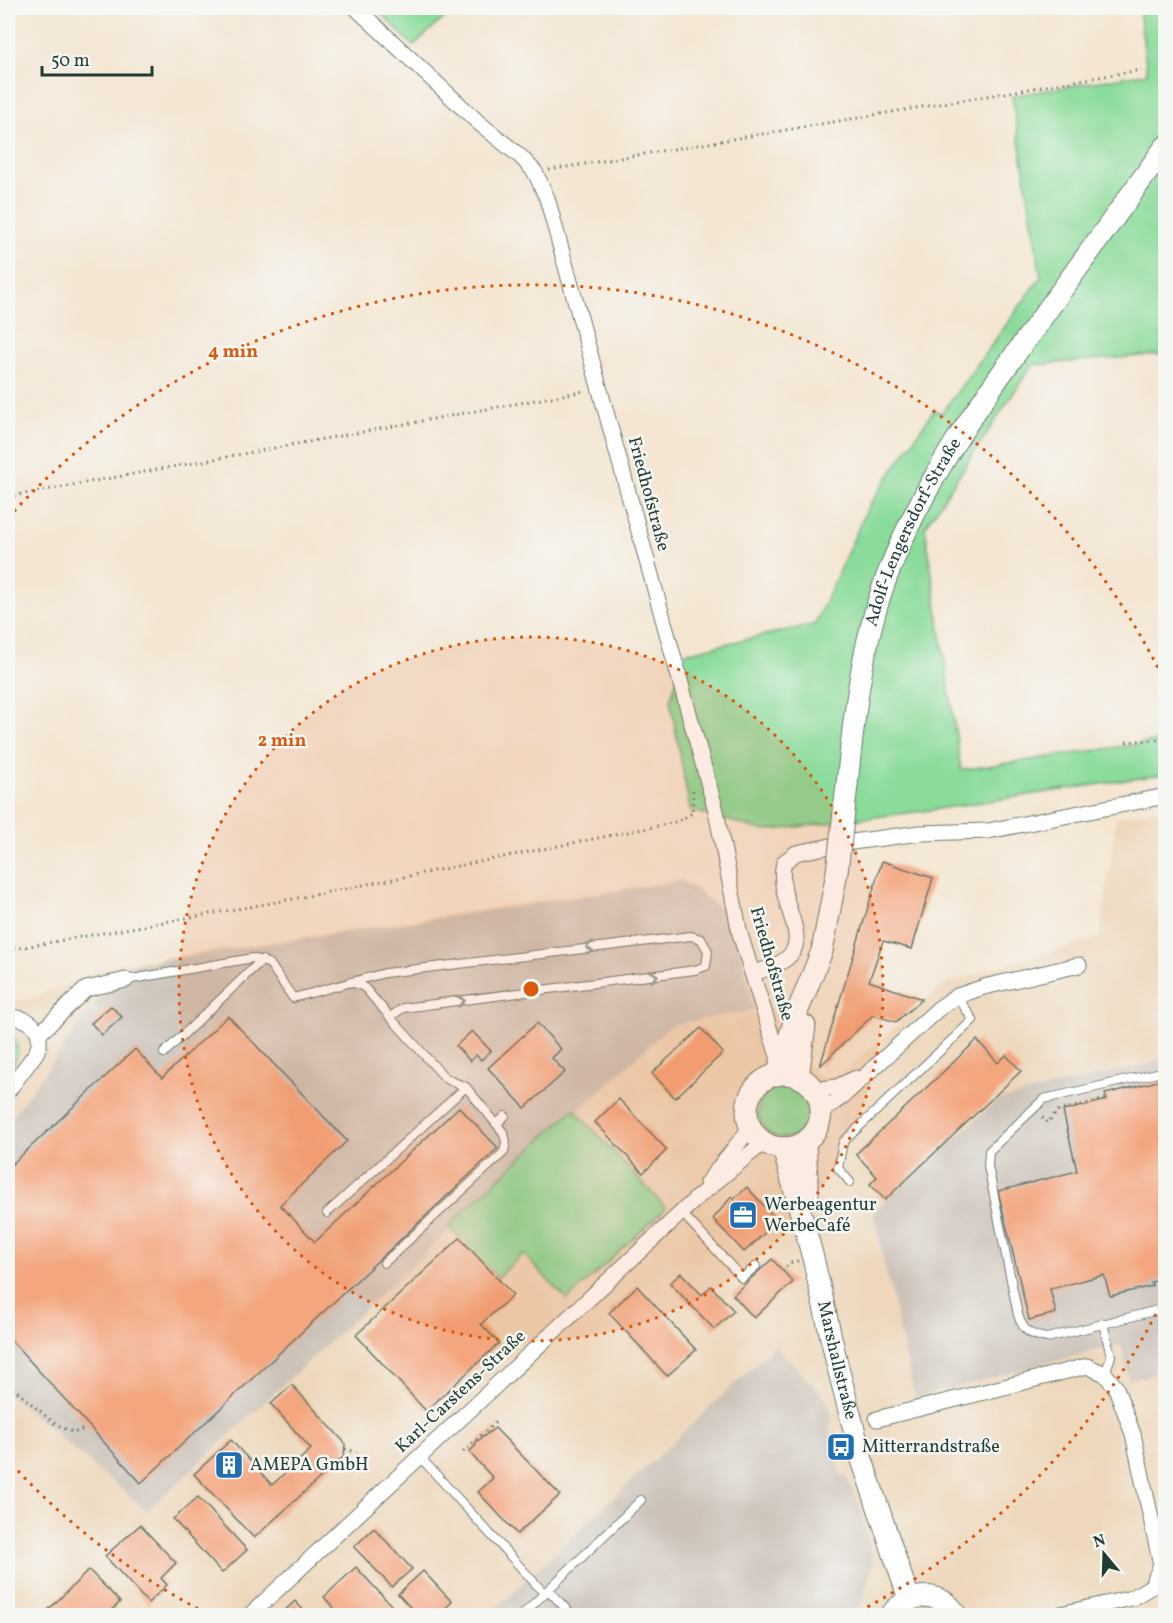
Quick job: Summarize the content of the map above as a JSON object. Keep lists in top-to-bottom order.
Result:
{
  "streets": {
    "street": [
      "Friedhofstraße",
      "Adolf-Lengersdorf-Straße",
      "Marshallstraße",
      "Karl-Carstens-Straße"
    ]
  },
  "crossings": [
    ["Friedhofstraße", "Adolf-Lengersdorf-Straße"],
    ["Friedhofstraße", "Marshallstraße"],
    ["Friedhofstraße", "Karl-Carstens-Straße"],
    ["Adolf-Lengersdorf-Straße", "Marshallstraße"],
    ["Adolf-Lengersdorf-Straße", "Karl-Carstens-Straße"],
    ["Marshallstraße", "Karl-Carstens-Straße"]
  ],
  "places": {
    "office": ["Werbeagentur WerbeCafé"],
    "bus stop": ["Mitterrandstraße"],
    "building": ["AMEPA GmbH"]
  },
  "scale_bar": "50 m",
  "north": "top",
  "rings": ["4 min", "2 min"]
}
